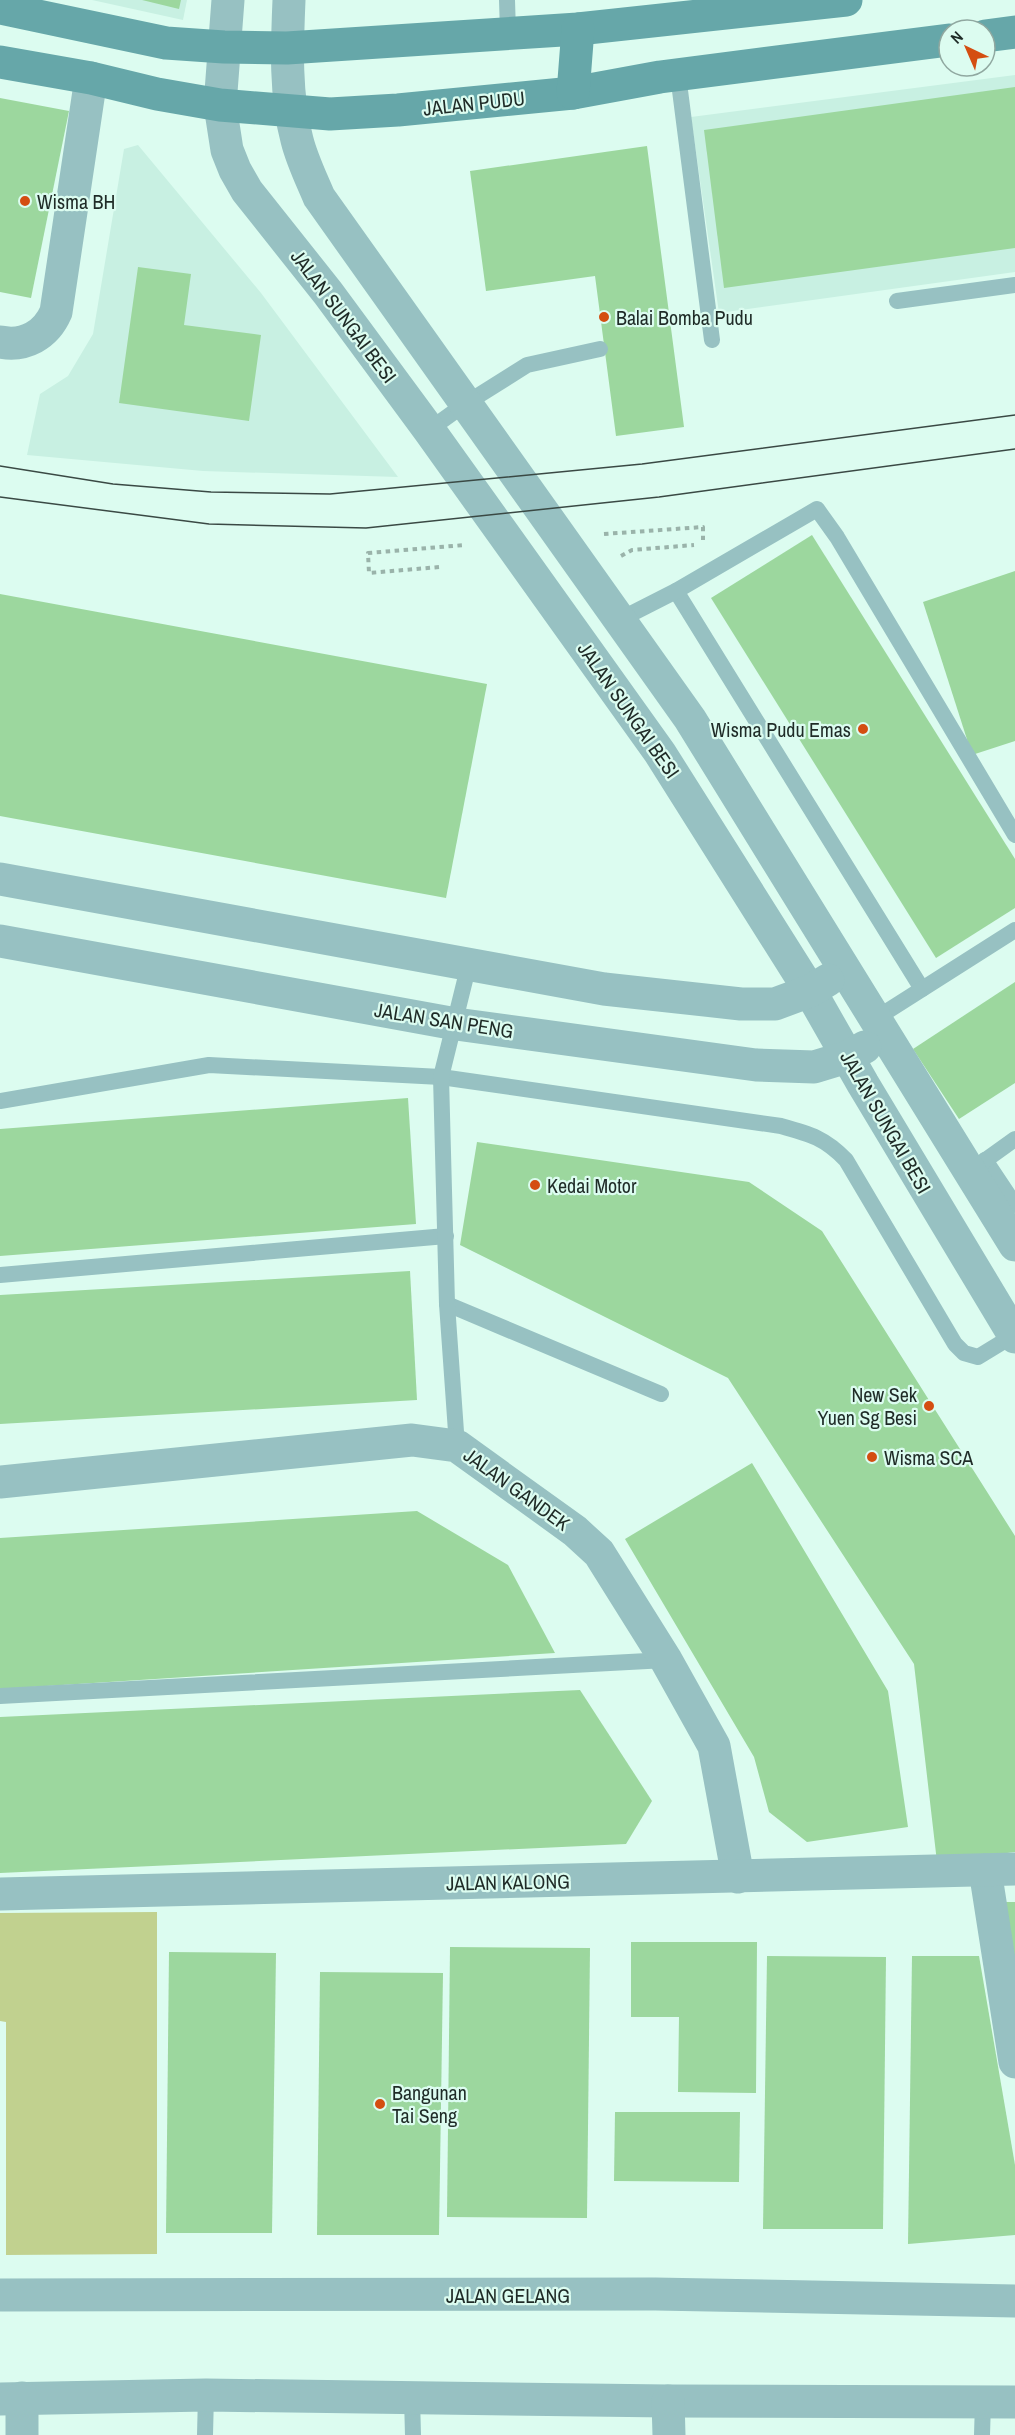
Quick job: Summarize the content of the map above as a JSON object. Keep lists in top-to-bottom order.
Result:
{
  "streets": {
    "main road": ["JALAN PUDU"],
    "street": [
      "JALAN SUNGAI BESI",
      "JALAN SAN PENG",
      "JALAN GANDEK",
      "JALAN KALONG",
      "JALAN GELANG"
    ]
  },
  "crossings": [
    ["JALAN PUDU", "JALAN SUNGAI BESI"],
    ["JALAN SUNGAI BESI", "JALAN SAN PENG"],
    ["JALAN GANDEK", "JALAN KALONG"]
  ],
  "places": [
    "Wisma BH",
    "Balai Bomba Pudu",
    "Wisma Pudu Emas",
    "Kedai Motor",
    "New Sek Yuen Sg Besi",
    "Wisma SCA",
    "Bangunan Tai Seng"
  ],
  "north": "top left"
}
